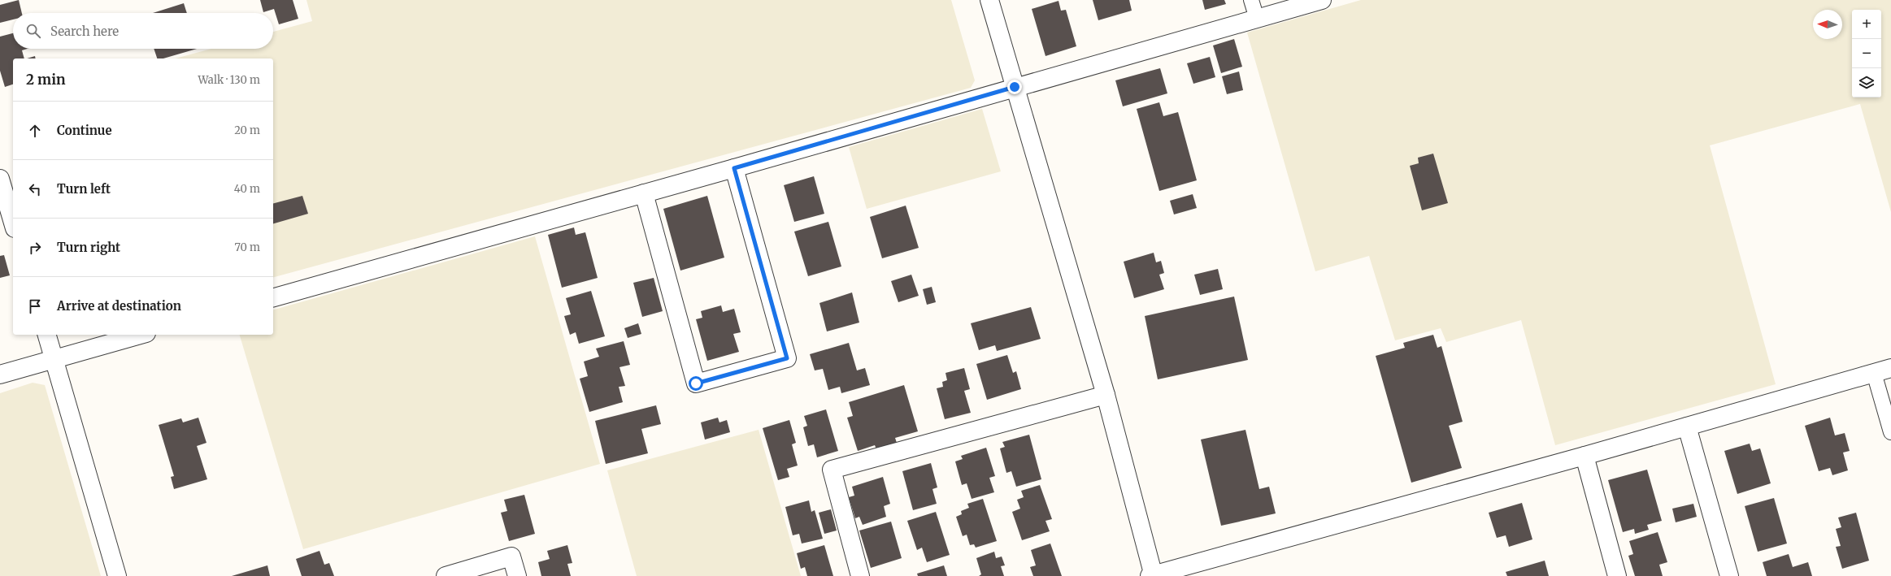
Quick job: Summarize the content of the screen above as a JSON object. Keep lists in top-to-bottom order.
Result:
{
  "north": "left",
  "page": {
    "map_buttons": ["+", "−"],
    "search": "Search here",
    "heading": ["2 min", "Walk · 130 m"],
    "list": [
      ["Continue", "20 m"],
      ["Turn left", "40 m"],
      ["Turn right", "70 m"],
      "Arrive at destination"
    ]
  }
}
